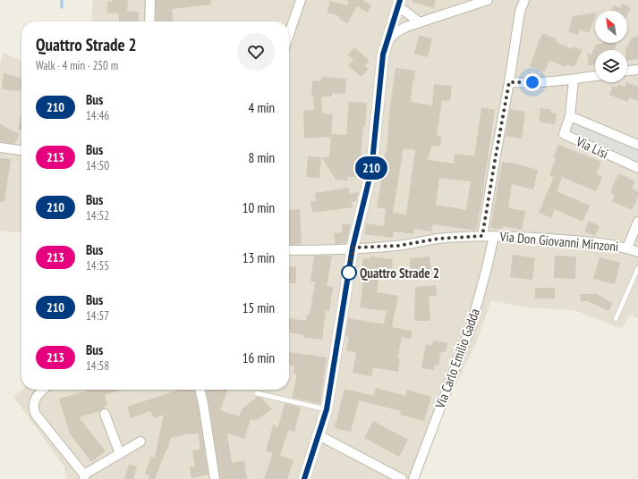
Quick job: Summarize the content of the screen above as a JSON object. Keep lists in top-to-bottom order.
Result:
{
  "streets": {
    "street": ["Via Lisi", "Via Don Giovanni Minzoni", "Via Carlo Emilio Gadda"]
  },
  "crossings": [
    ["Via Don Giovanni Minzoni", "Via Carlo Emilio Gadda"]
  ],
  "places": ["Quattro Strade 2"],
  "lines": ["bus line 210"],
  "north": "top left",
  "page": {
    "on_map": "210",
    "heading": ["Quattro Strade 2", "Walk · 4 min · 250 m"],
    "list": [
      {
        "mark": "210",
        "name": "Bus",
        "note": "14:46",
        "value": "4 min"
      },
      {
        "mark": "213",
        "name": "Bus",
        "note": "14:50",
        "value": "8 min"
      },
      {
        "mark": "210",
        "name": "Bus",
        "note": "14:52",
        "value": "10 min"
      },
      {
        "mark": "213",
        "name": "Bus",
        "note": "14:55",
        "value": "13 min"
      },
      {
        "mark": "210",
        "name": "Bus",
        "note": "14:57",
        "value": "15 min"
      },
      {
        "mark": "213",
        "name": "Bus",
        "note": "14:58",
        "value": "16 min"
      }
    ]
  }
}
